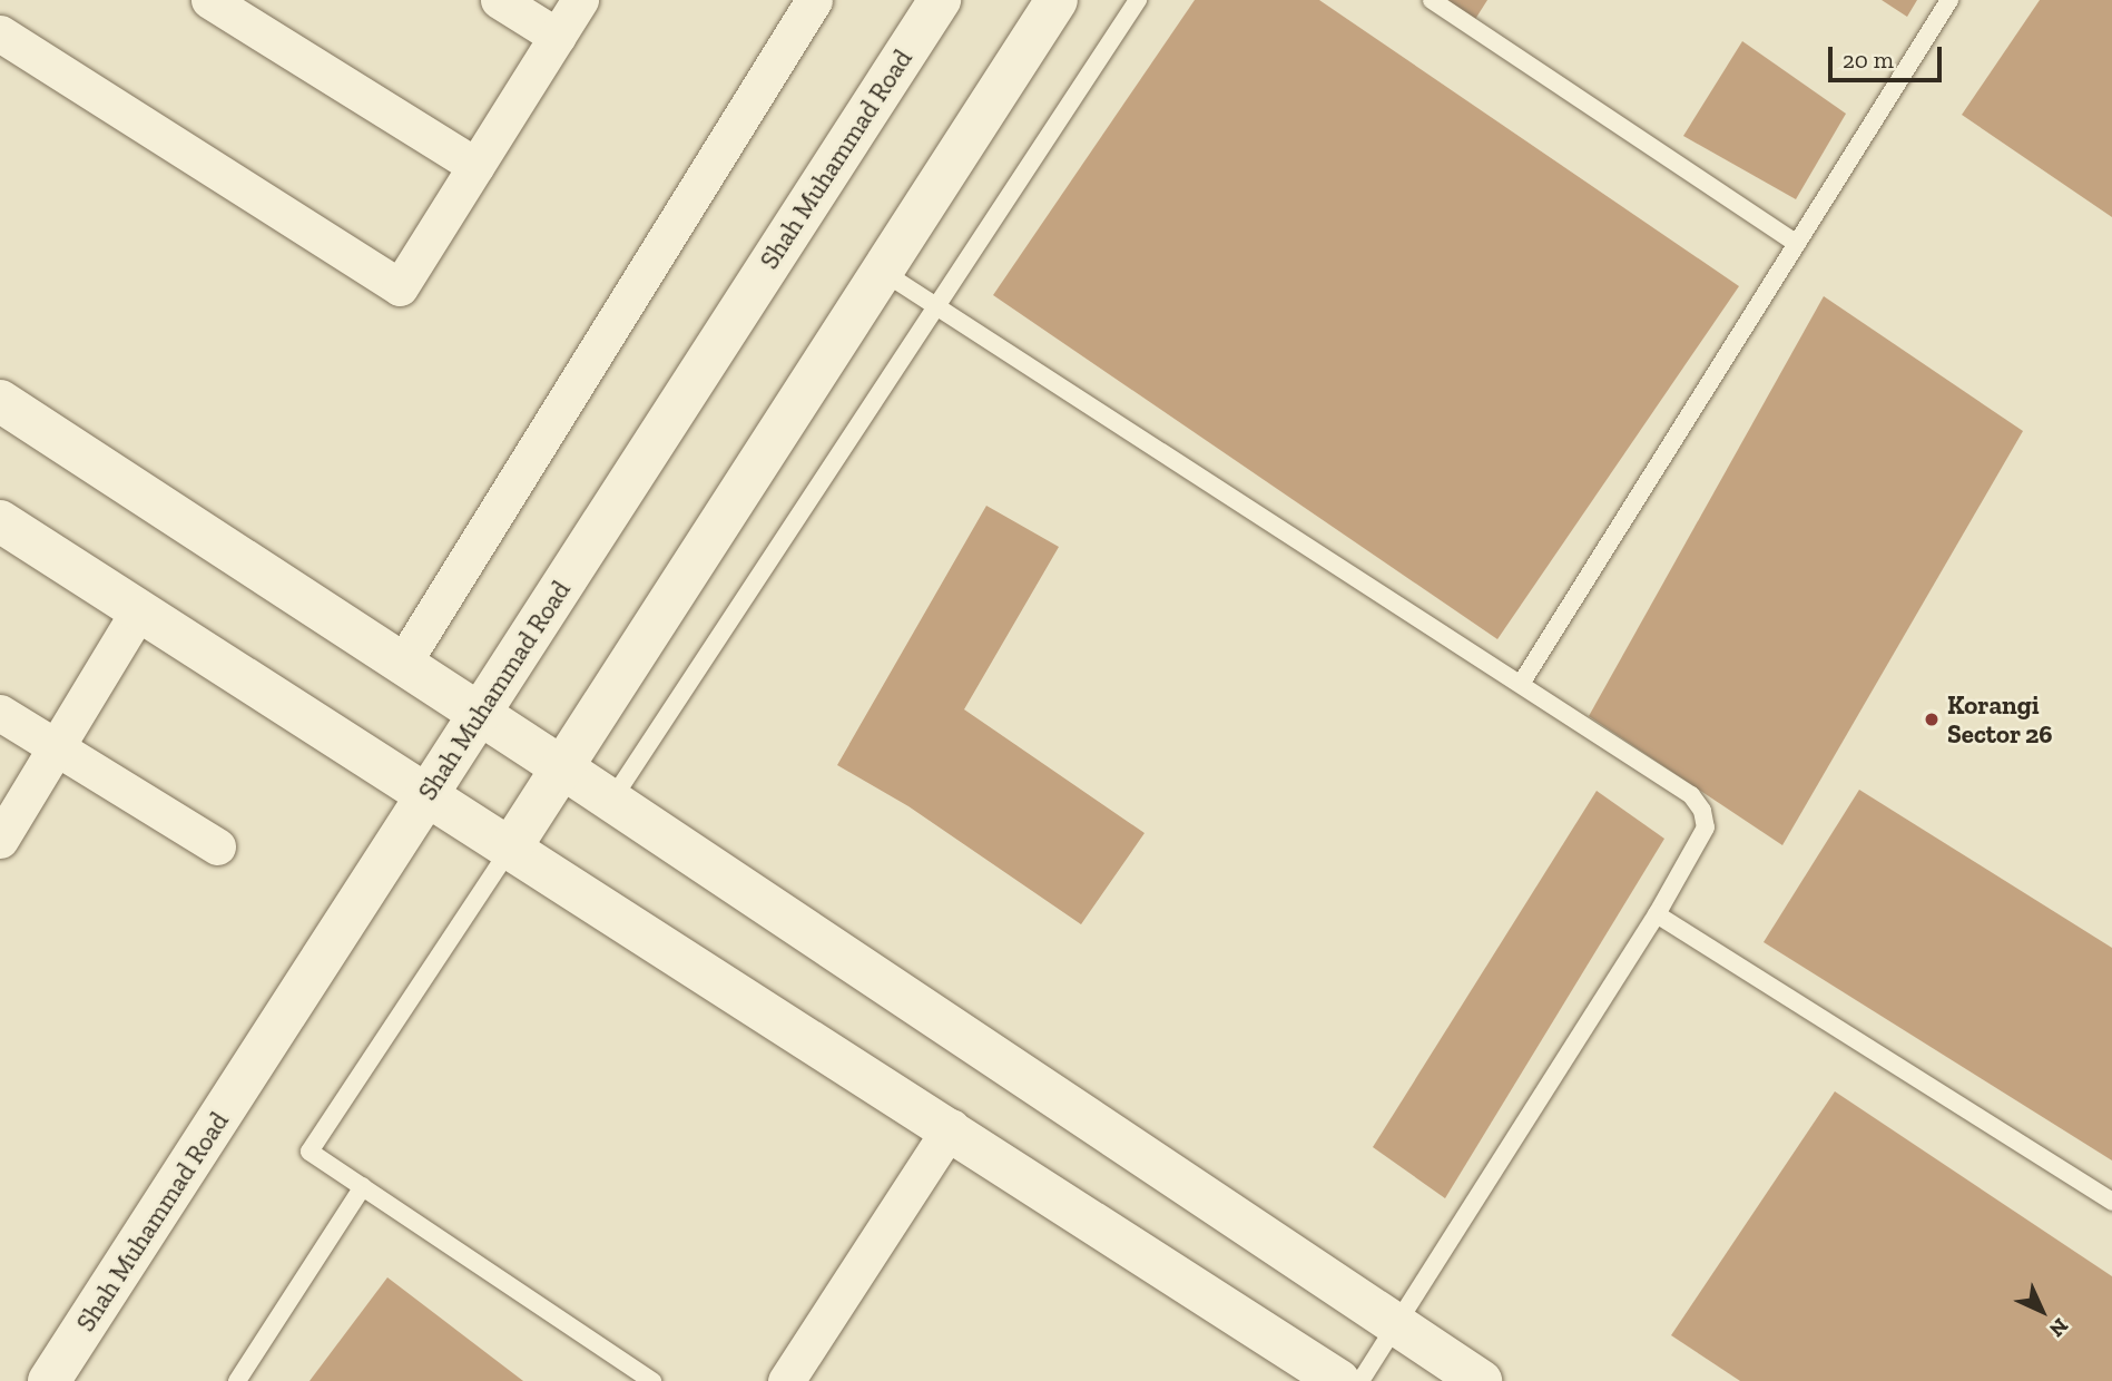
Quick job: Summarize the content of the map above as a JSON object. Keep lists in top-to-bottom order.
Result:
{
  "streets": {
    "street": ["Shah Muhammad Road"]
  },
  "places": ["Korangi Sector 26"],
  "scale_bar": "20 m",
  "north": "bottom right"
}
